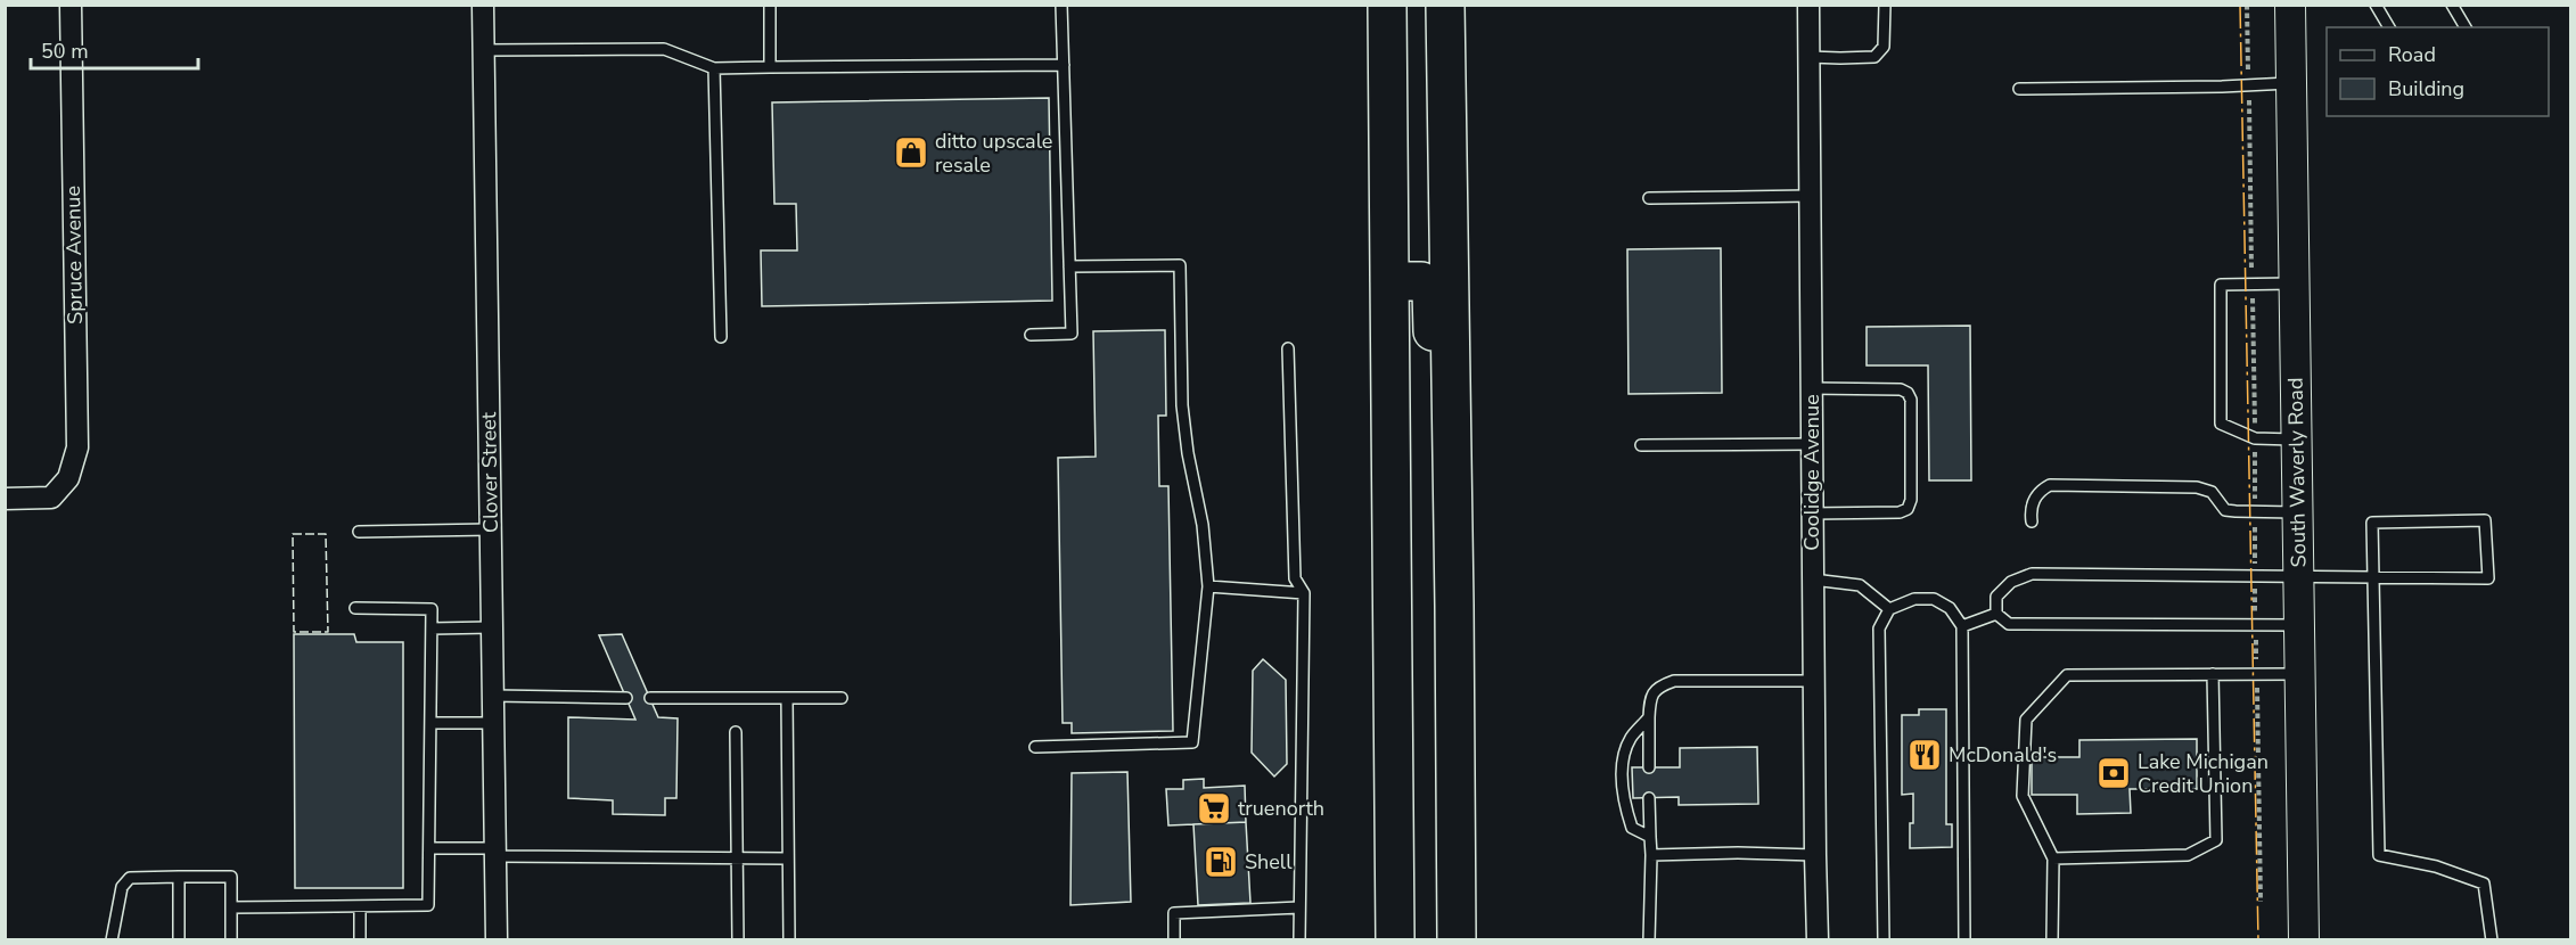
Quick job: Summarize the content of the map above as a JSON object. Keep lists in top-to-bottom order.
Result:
{
  "streets": {
    "main road": ["South Waverly Road"],
    "street": ["Spruce Avenue", "Clover Street", "Coolidge Avenue"]
  },
  "places": {
    "shop": ["ditto upscale resale"],
    "restaurant": ["McDonald's"],
    "bank": ["Lake Michigan Credit Union"],
    "supermarket": ["truenorth"],
    "fuel station": ["Shell"]
  },
  "legend": ["Road", "Building"],
  "scale_bar": "50 m"
}
